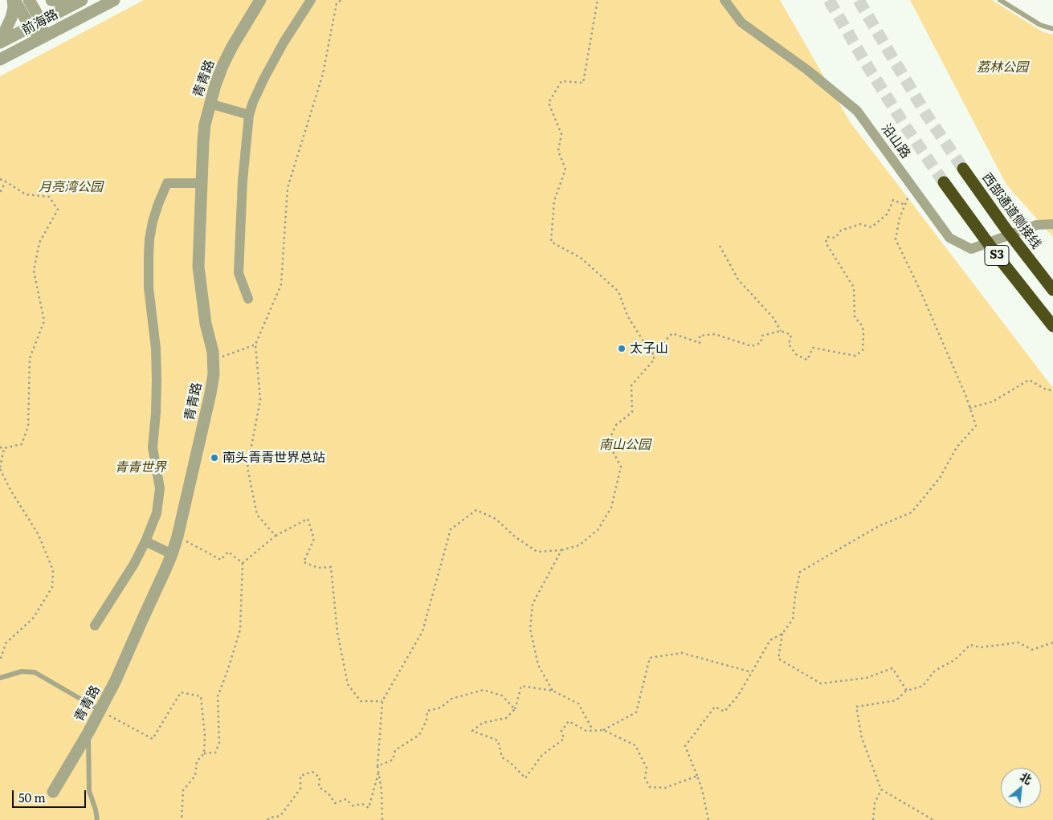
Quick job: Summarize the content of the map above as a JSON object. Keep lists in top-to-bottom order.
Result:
{
  "streets": {
    "highway": ["西部通道侧接线", "S3"],
    "street": ["前海路", "青青路", "沿山路"]
  },
  "parks": [
    "荔林公园",
    "月亮湾公园",
    "南山公园",
    "青青世界"
  ],
  "places": ["太子山", "南头青青世界总站"],
  "scale_bar": "50 m",
  "north": "top right"
}
